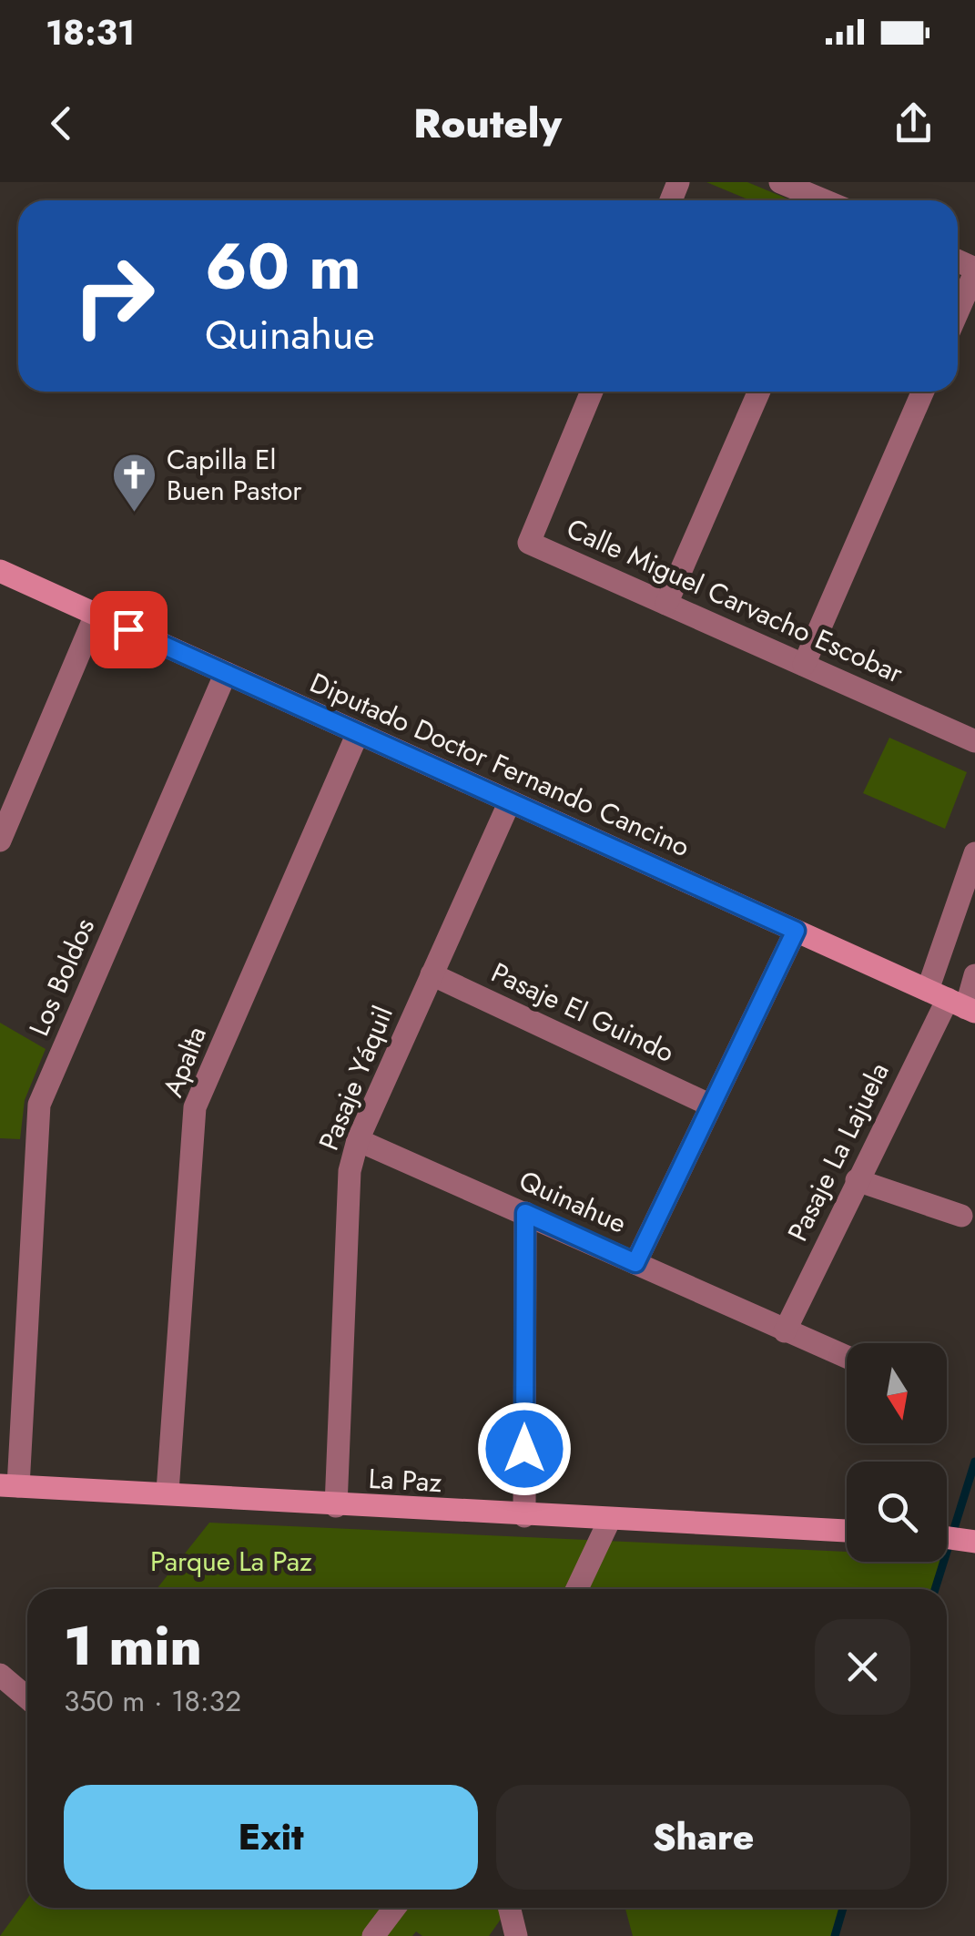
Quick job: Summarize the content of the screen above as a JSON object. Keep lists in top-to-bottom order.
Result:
{
  "streets": {
    "street": [
      "Calle Miguel Carvacho Escobar",
      "Diputado Doctor Fernando Cancino",
      "Los Boldos",
      "Pasaje El Guindo",
      "Apalta",
      "Pasaje Yáquil",
      "Pasaje La Lajuela",
      "Quinahue",
      "La Paz"
    ]
  },
  "crossings": [
    ["Diputado Doctor Fernando Cancino", "Los Boldos"],
    ["Diputado Doctor Fernando Cancino", "Apalta"],
    ["Diputado Doctor Fernando Cancino", "Pasaje Yáquil"],
    ["Diputado Doctor Fernando Cancino", "Pasaje La Lajuela"],
    ["Los Boldos", "La Paz"],
    ["Pasaje El Guindo", "Pasaje Yáquil"],
    ["Apalta", "La Paz"],
    ["Pasaje Yáquil", "Quinahue"],
    ["Pasaje Yáquil", "La Paz"],
    ["Pasaje La Lajuela", "Quinahue"]
  ],
  "parks": ["Parque La Paz"],
  "places": {
    "church": ["Capilla El Buen Pastor"]
  },
  "north": "bottom",
  "page": {
    "status": "18:31",
    "header": "Routely",
    "turn": ["60 m", "Quinahue"],
    "heading": ["1 min", "350 m · 18:32"],
    "buttons": ["Exit", "Share"]
  }
}
